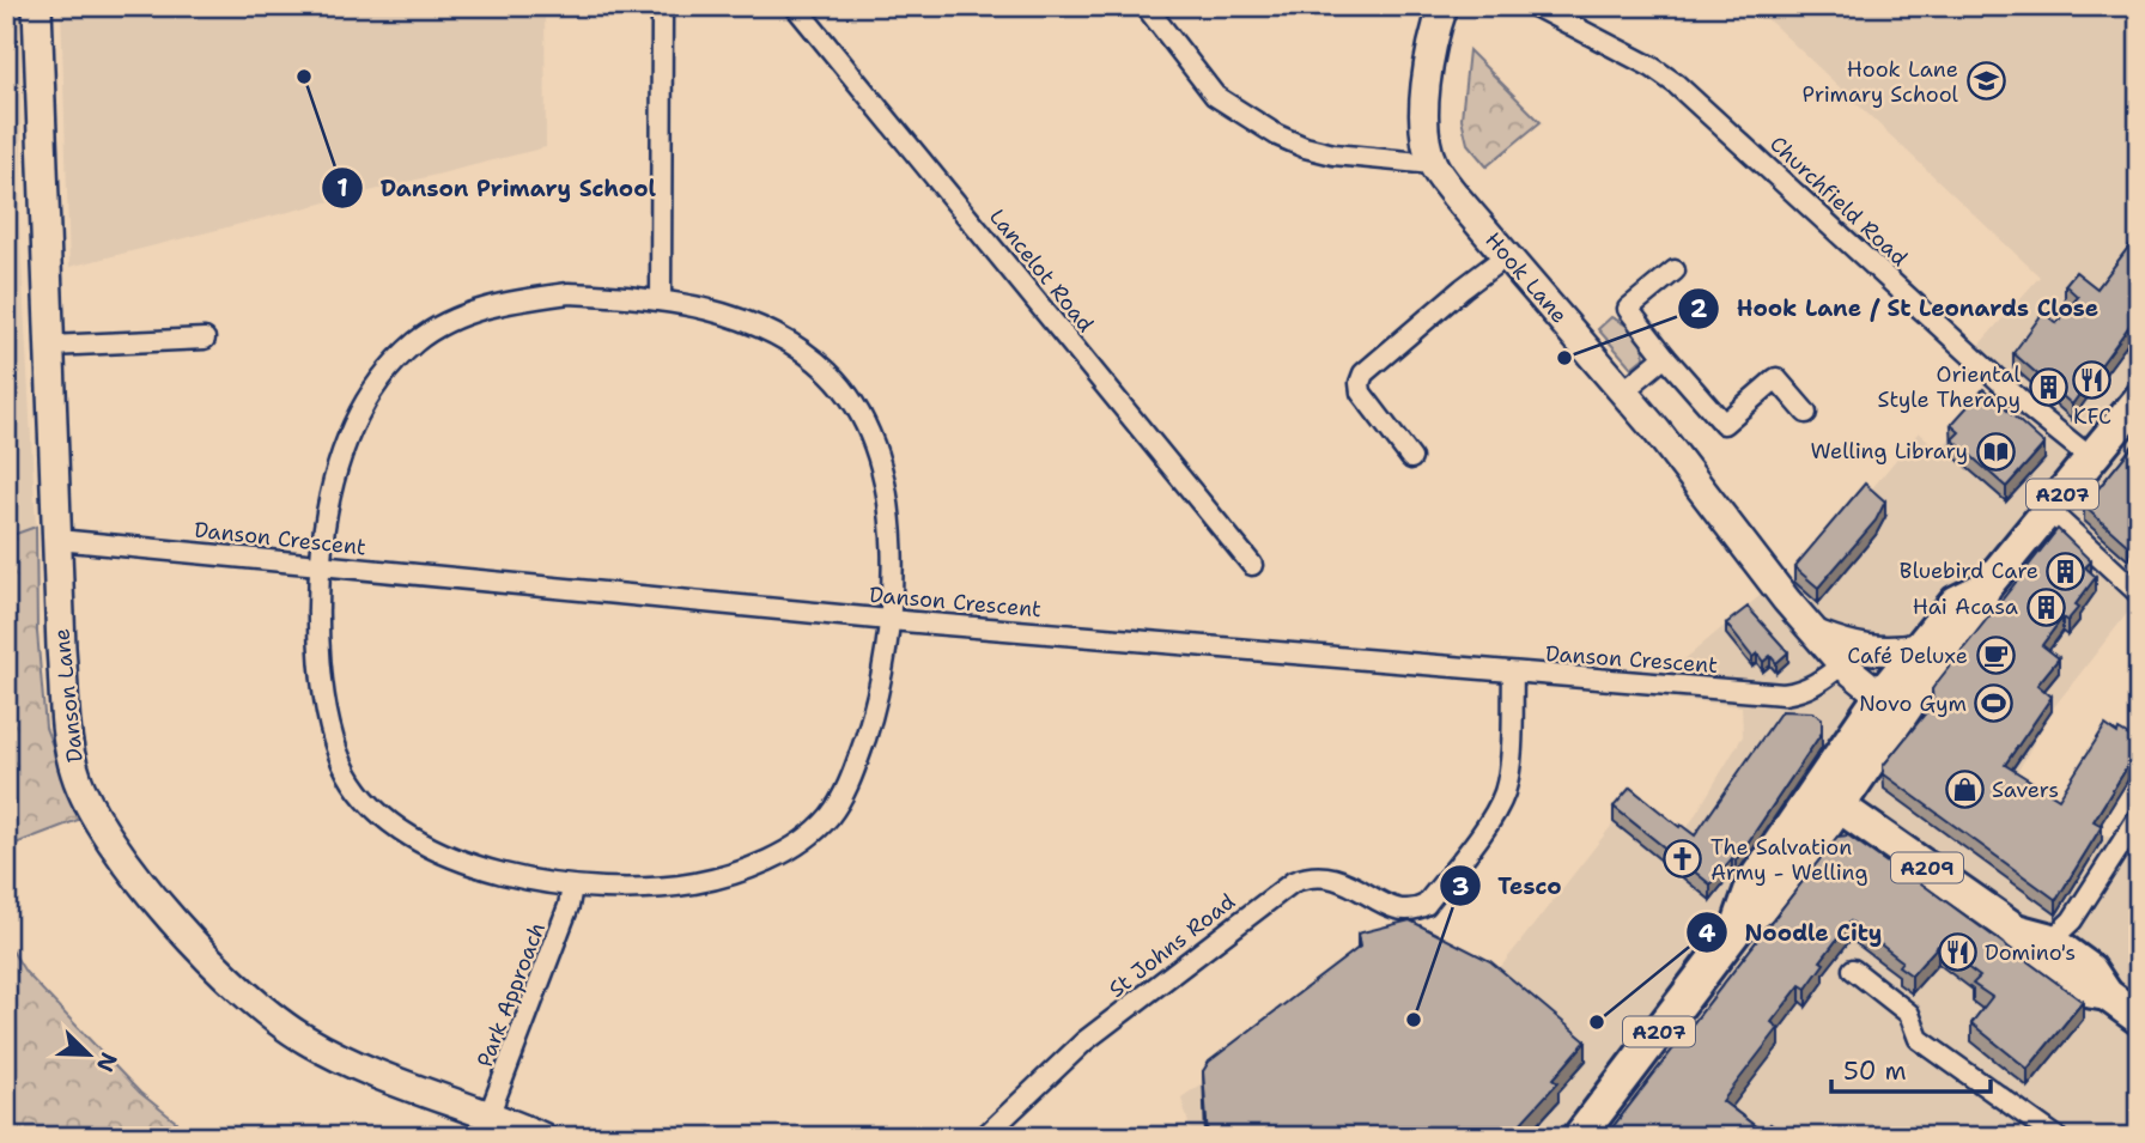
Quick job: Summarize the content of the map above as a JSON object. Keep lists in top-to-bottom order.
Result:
{
  "streets": {
    "main road": ["A207", "A209"],
    "street": [
      "Churchfield Road",
      "Lancelot Road",
      "Hook Lane",
      "Danson Crescent",
      "Danson Lane",
      "St Johns Road",
      "Park Approach"
    ]
  },
  "crossings": [
    ["Churchfield Road", "A207"],
    ["Hook Lane", "A207"],
    ["Hook Lane", "Danson Crescent"],
    ["A207", "A209"],
    ["Danson Crescent", "Danson Lane"],
    ["Danson Crescent", "St Johns Road"],
    ["Danson Lane", "Park Approach"]
  ],
  "places": {
    "other": [
      "Danson Primary School",
      "Hook Lane / St Leonards Close",
      "Tesco",
      "Noodle City"
    ],
    "school or university": ["Hook Lane Primary School"],
    "restaurant": ["KFC", "Domino's"],
    "building": ["Oriental Style Therapy", "Bluebird Care", "Hai Acasa"],
    "library": ["Welling Library"],
    "cafe": ["Café Deluxe"],
    "sports": ["Novo Gym"],
    "shop": ["Savers"],
    "church": ["The Salvation Army - Welling"]
  },
  "scale_bar": "50 m",
  "north": "bottom right"
}
